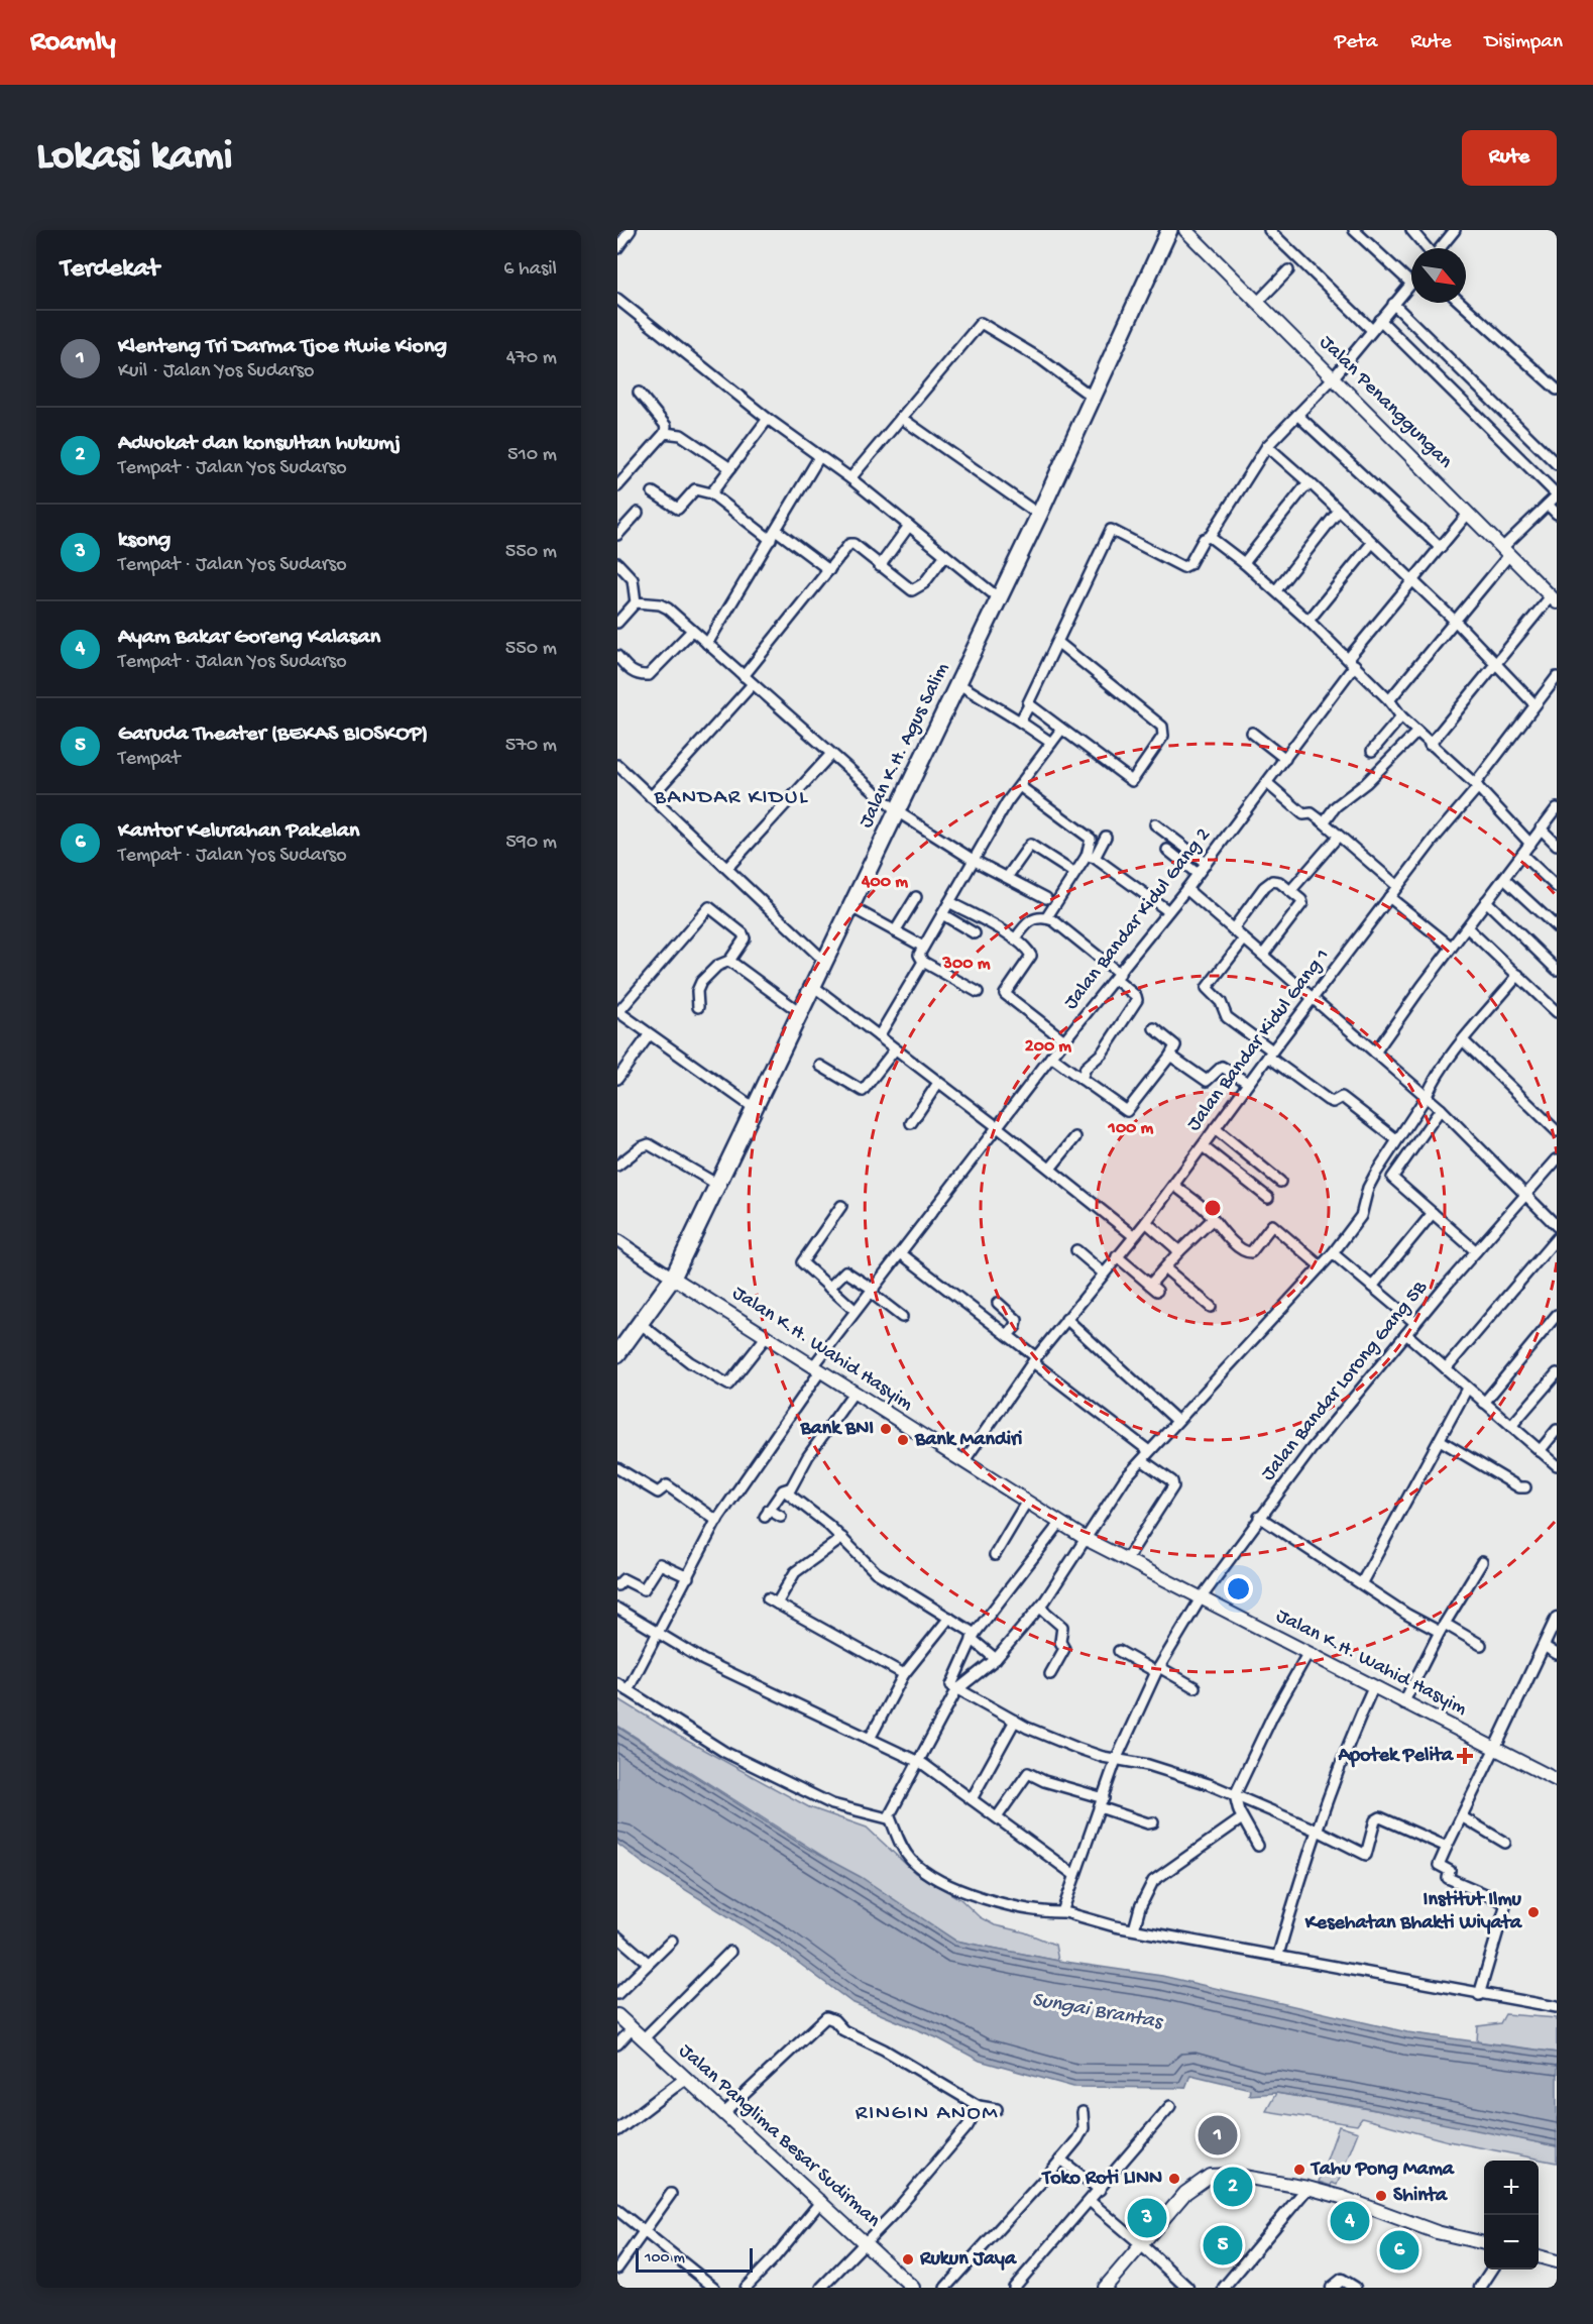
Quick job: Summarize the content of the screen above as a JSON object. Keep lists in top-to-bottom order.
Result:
{
  "streets": {
    "highway": ["Jalan K.H. Agus Salim"],
    "main road": ["Jalan Penanggungan", "Jalan K.H. Wahid Hasyim", "Jalan Panglima Besar Sudirman"],
    "street": ["Jalan Bandar Kidul Gang 2", "Jalan Bandar Kidul Gang 1", "Jalan Bandar Lorong Gang 5B"]
  },
  "crossings": [
    ["Jalan Penanggungan", "Jalan Bandar Kidul Gang 2"],
    ["Jalan K.H. Agus Salim", "Jalan K.H. Wahid Hasyim"],
    ["Jalan Bandar Kidul Gang 2", "Jalan K.H. Wahid Hasyim"],
    ["Jalan Bandar Kidul Gang 1", "Jalan K.H. Wahid Hasyim"],
    ["Jalan K.H. Wahid Hasyim", "Jalan Bandar Lorong Gang 5B"]
  ],
  "districts": ["BANDAR KIDUL", "RINGIN ANOM"],
  "water": ["Sungai Brantas"],
  "places": {
    "other": [
      "Bank BNI",
      "Bank Mandiri",
      "Institut Ilmu Kesehatan Bhakti Wiyata",
      "Tahu Pong Mama",
      "Toko Roti LINN",
      "Shinta",
      "Rukun Jaya"
    ],
    "health": ["Apotek Pelita"]
  },
  "scale_bar": "100 m",
  "north": "bottom right",
  "page": {
    "header": "Roamly",
    "nav": ["Peta", "Rute", "Disimpan"],
    "buttons": "Rute",
    "title": "Lokasi kami",
    "heading": ["Terdekat", "6 hasil"],
    "list": [
      {
        "mark": "1",
        "name": "Klenteng Tri Darma Tjoe Hwie Kiong",
        "note": "Kuil · Jalan Yos Sudarso",
        "value": "470 m"
      },
      {
        "mark": "2",
        "name": "Advokat dan konsultan hukumj",
        "note": "Tempat · Jalan Yos Sudarso",
        "value": "510 m"
      },
      {
        "mark": "3",
        "name": "ksong",
        "note": "Tempat · Jalan Yos Sudarso",
        "value": "550 m"
      },
      {
        "mark": "4",
        "name": "Ayam Bakar Goreng Kalasan",
        "note": "Tempat · Jalan Yos Sudarso",
        "value": "550 m"
      },
      {
        "mark": "5",
        "name": "Garuda Theater (BEKAS BIOSKOP)",
        "note": "Tempat",
        "value": "570 m"
      },
      {
        "mark": "6",
        "name": "Kantor Kelurahan Pakelan",
        "note": "Tempat · Jalan Yos Sudarso",
        "value": "590 m"
      }
    ],
    "pins": [
      "1",
      "2",
      "3",
      "4",
      "5",
      "6"
    ],
    "map_buttons": ["+", "−"],
    "scale": "100 m"
  },
  "rings": [
    "400 m",
    "300 m",
    "200 m",
    "100 m"
  ]
}
